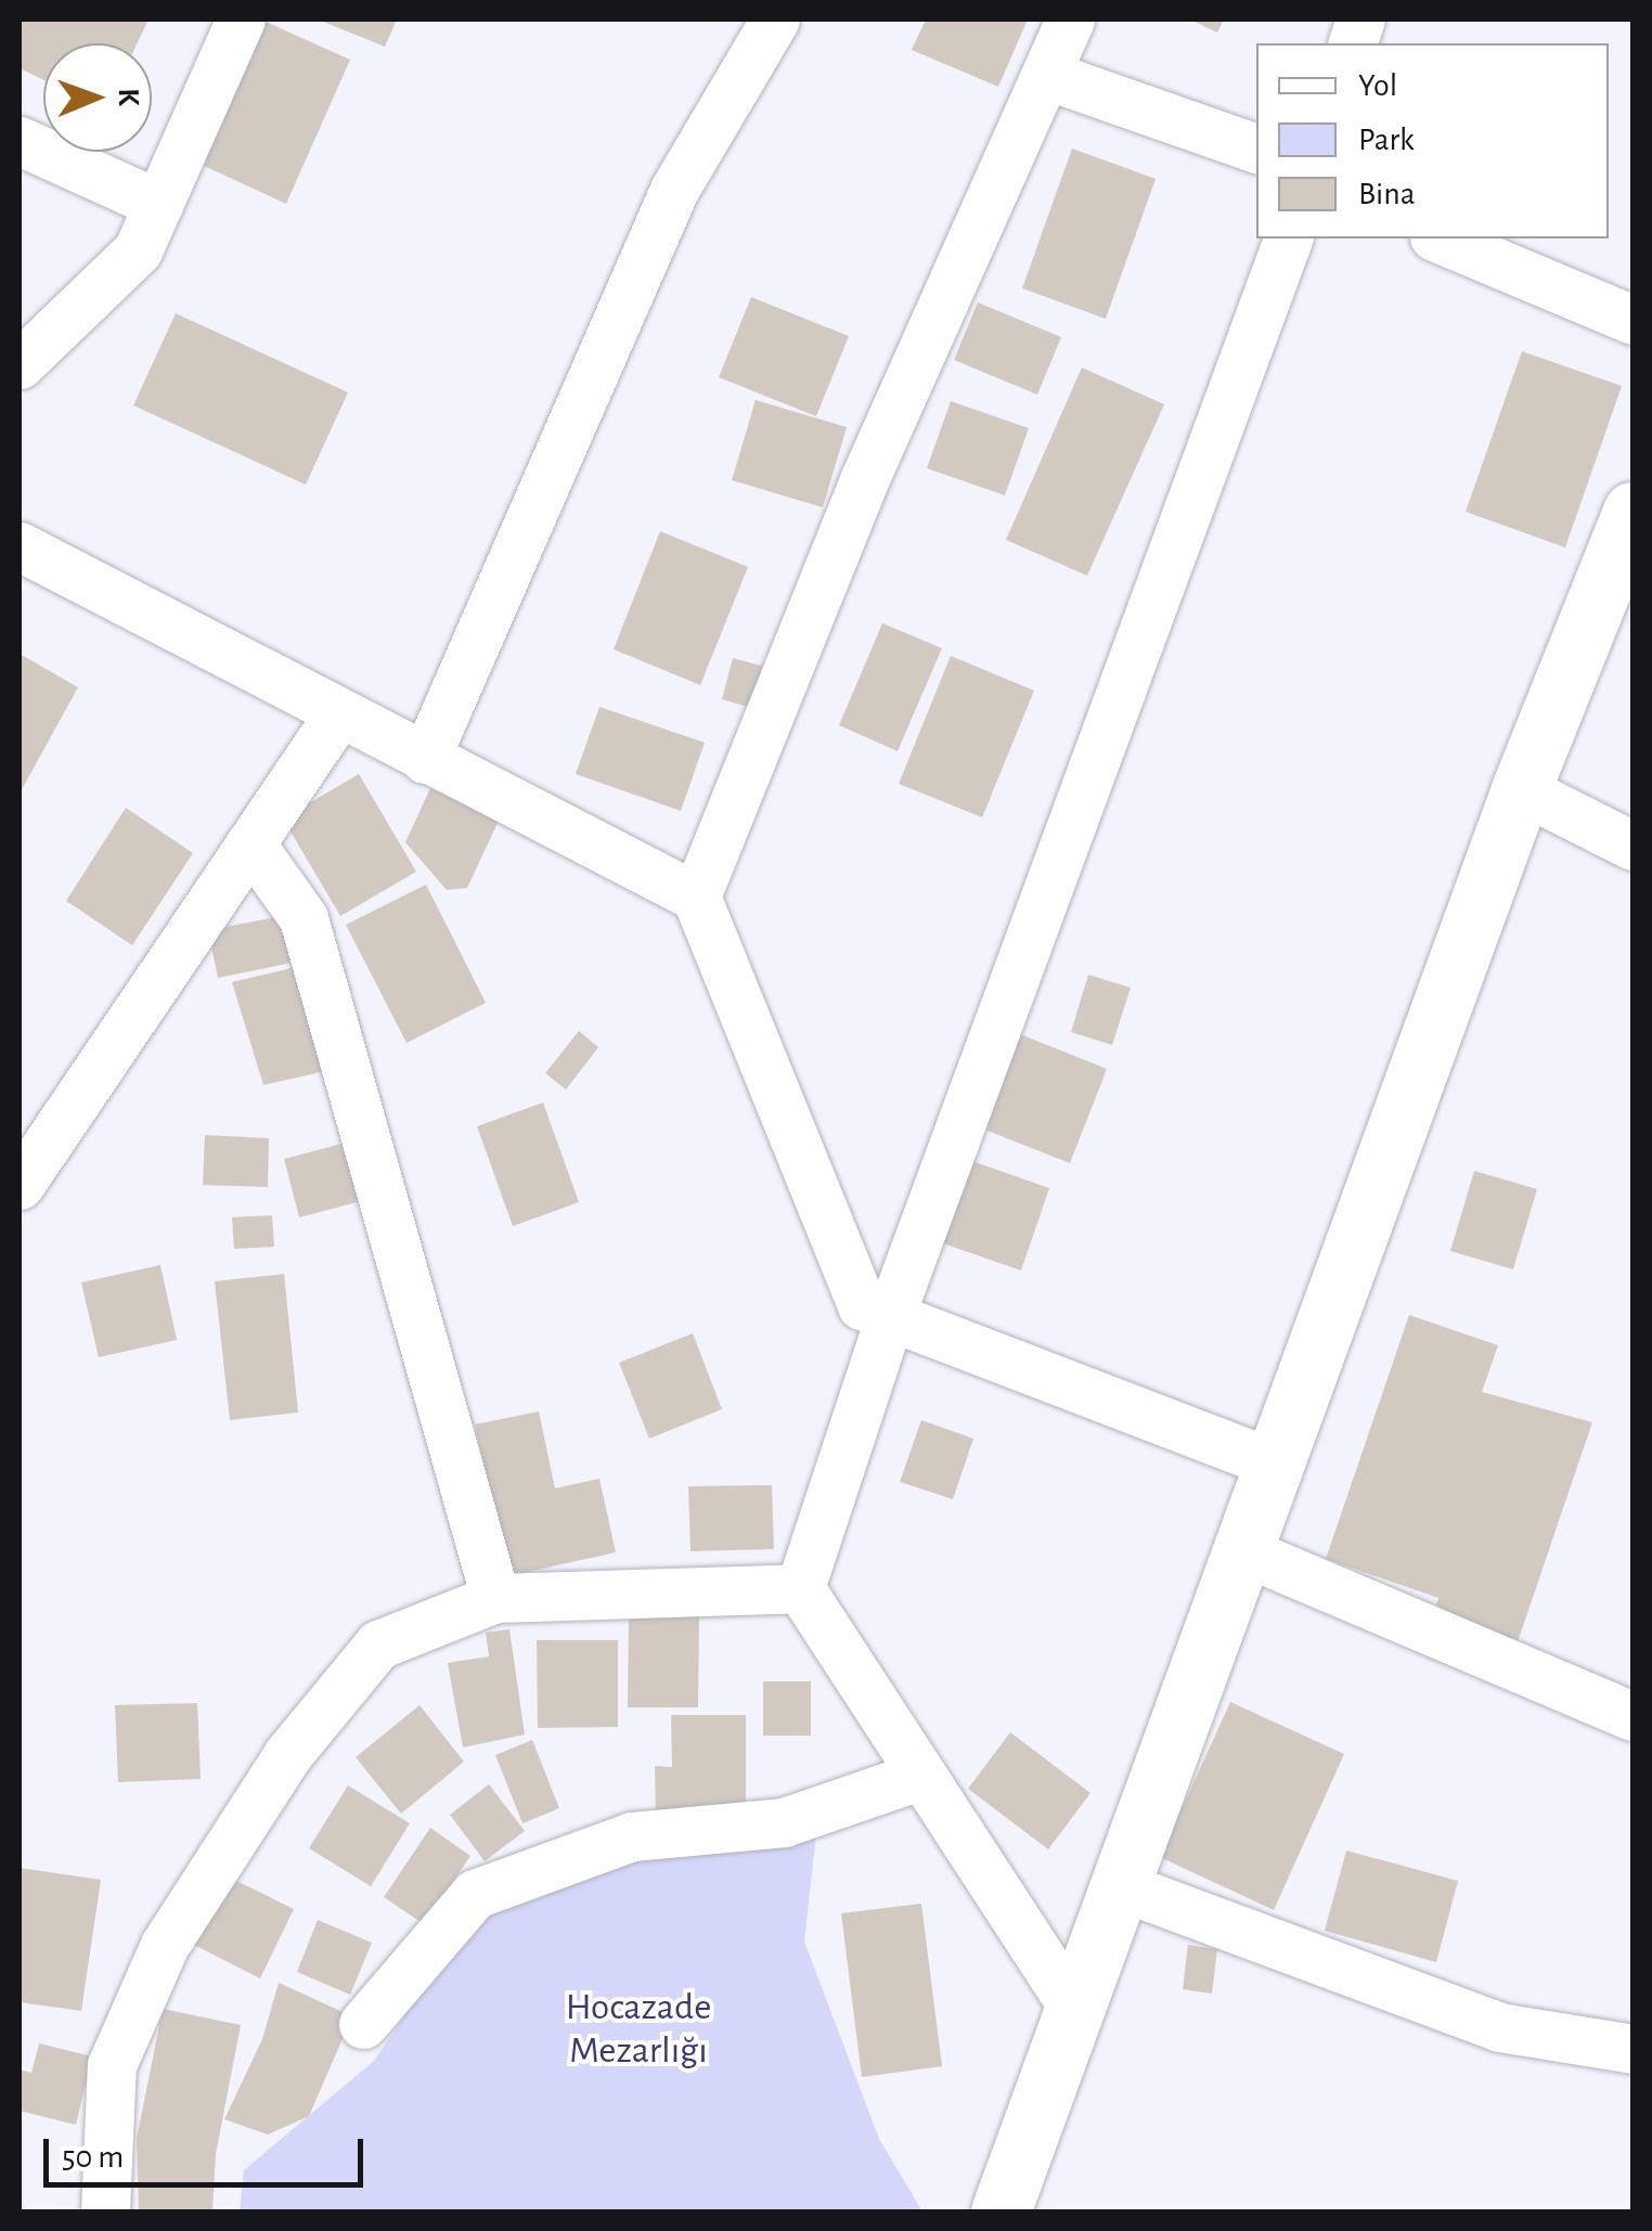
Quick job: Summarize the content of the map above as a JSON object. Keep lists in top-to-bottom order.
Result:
{
  "parks": ["Hocazade Mezarlığı"],
  "legend": ["Yol", "Park", "Bina"],
  "scale_bar": "50 m",
  "north": "right"
}
